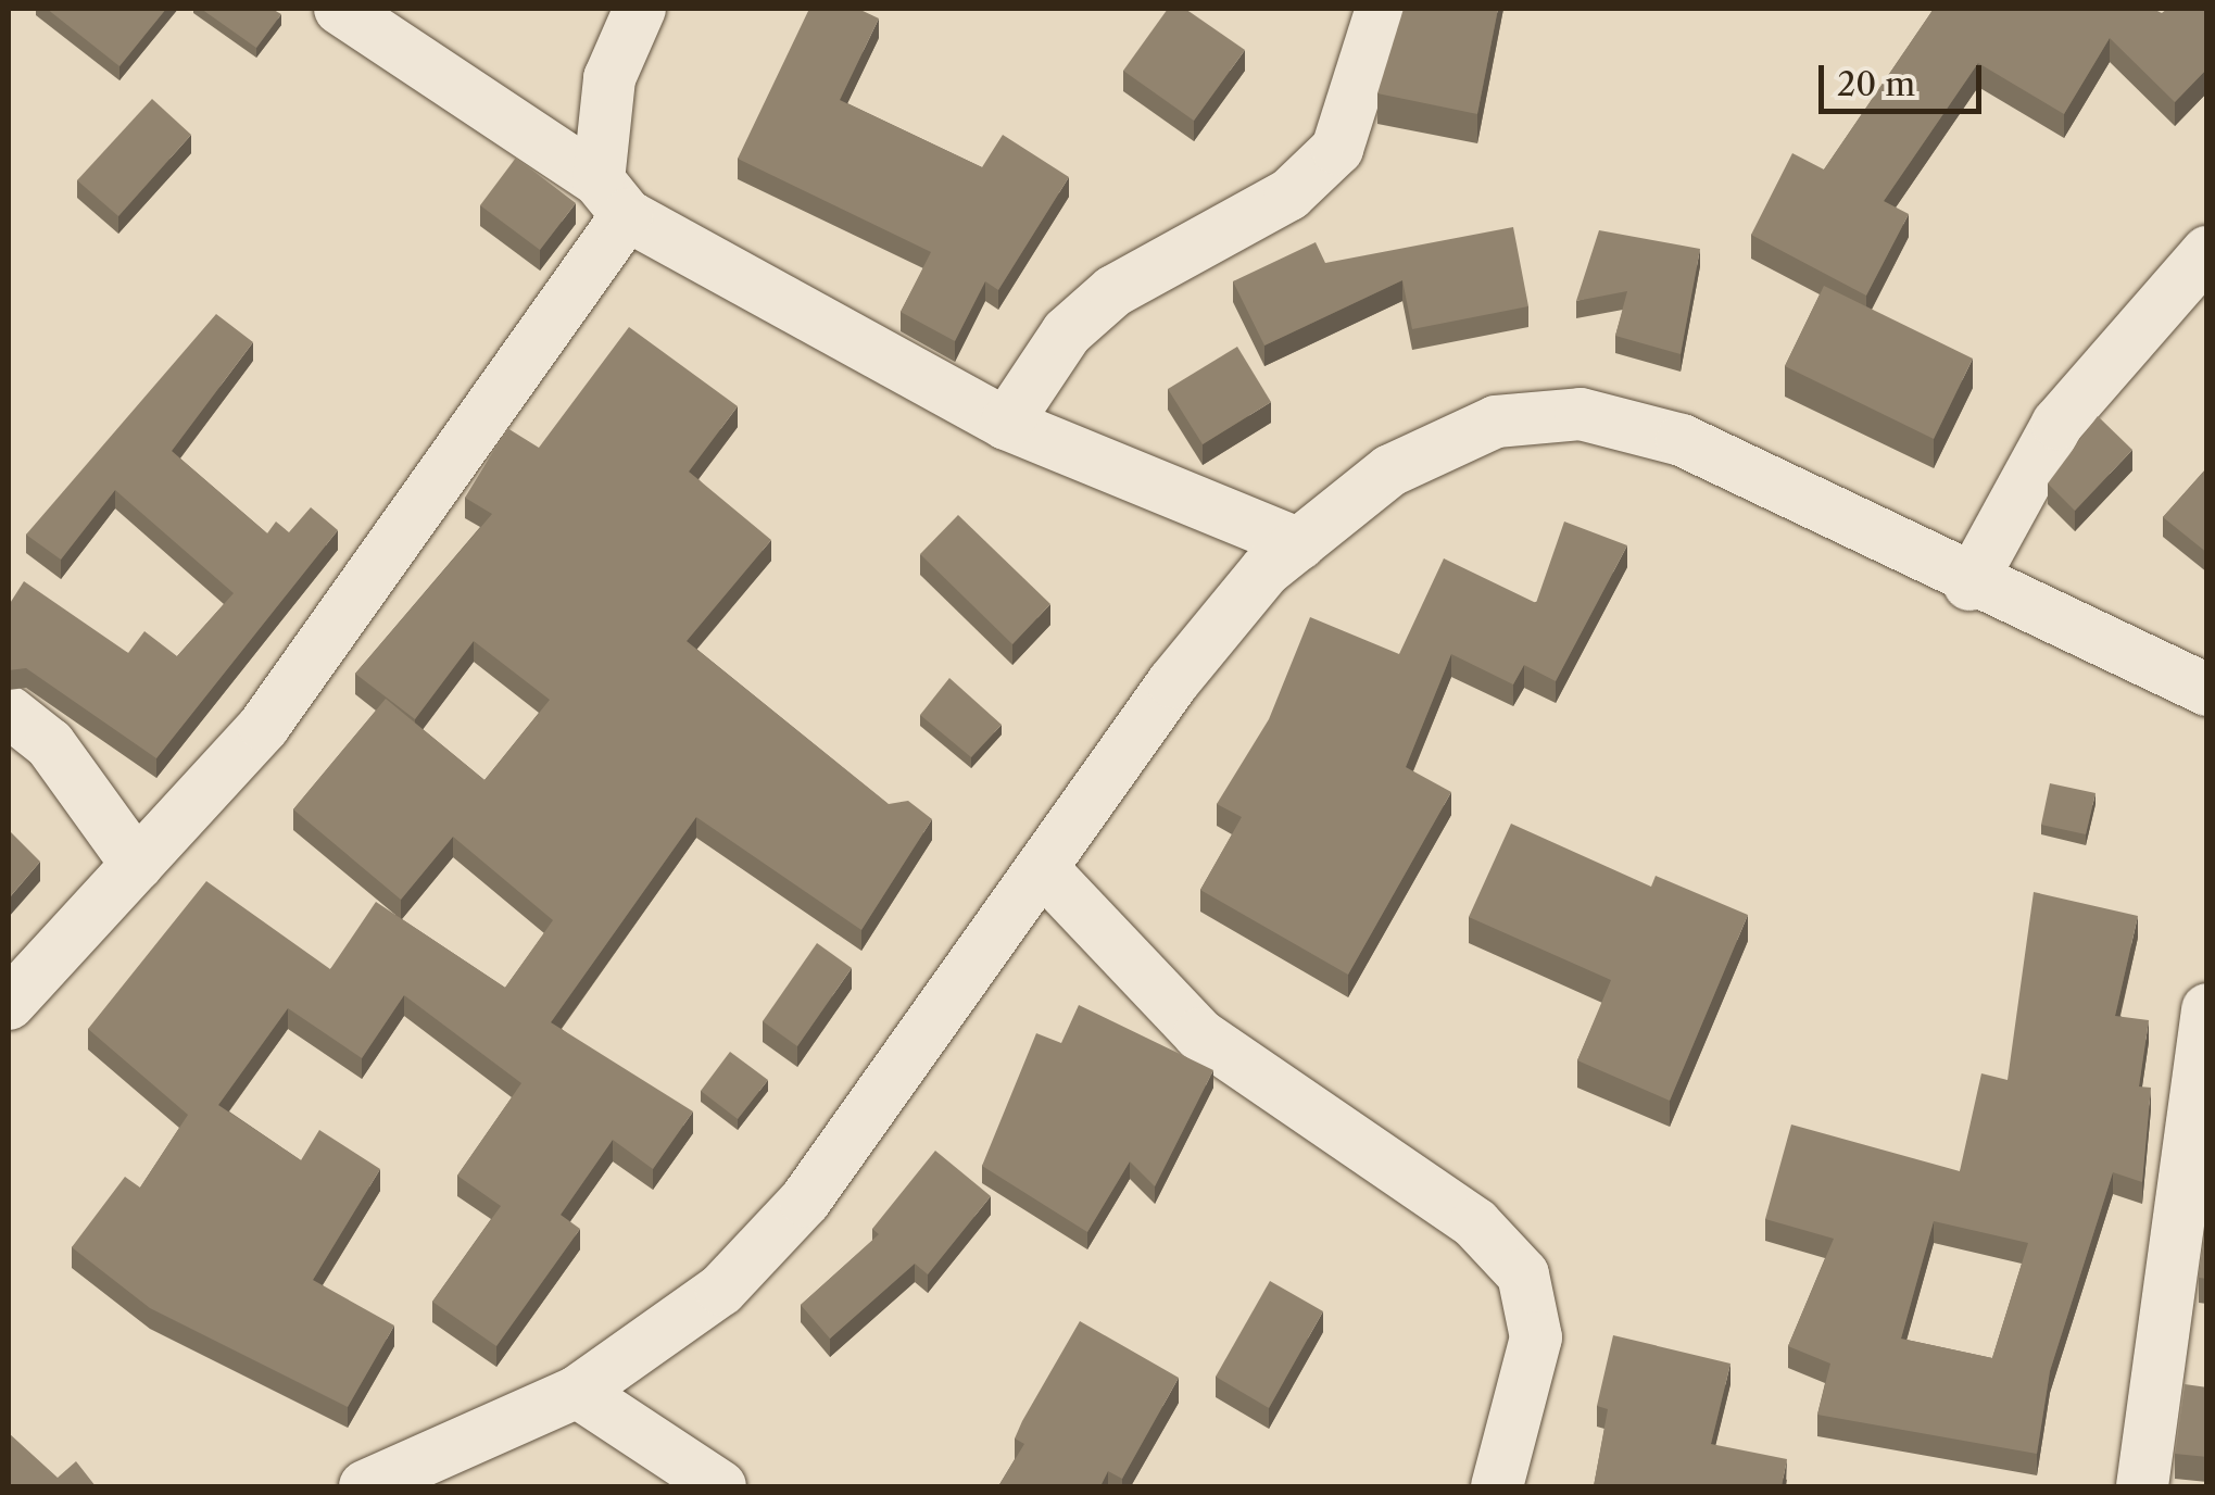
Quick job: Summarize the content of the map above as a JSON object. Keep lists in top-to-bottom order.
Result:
{
  "scale_bar": "20 m"
}
